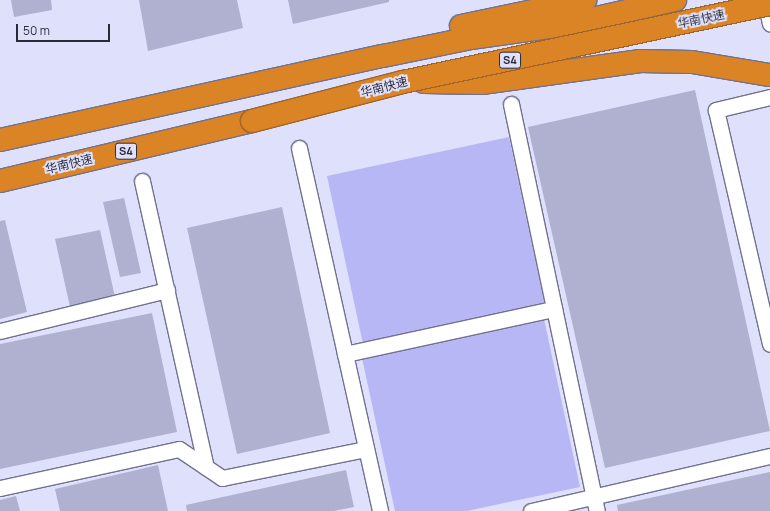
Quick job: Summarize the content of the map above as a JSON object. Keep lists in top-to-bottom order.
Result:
{
  "streets": {
    "highway": ["华南快速", "S4"]
  },
  "scale_bar": "50 m"
}
